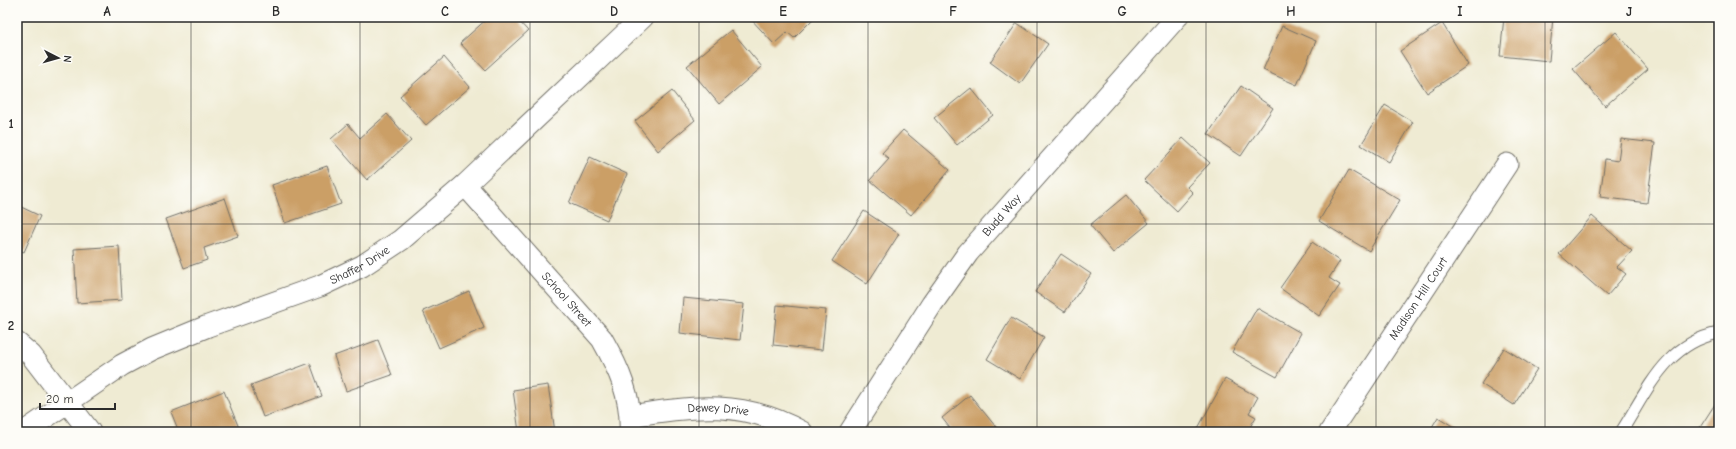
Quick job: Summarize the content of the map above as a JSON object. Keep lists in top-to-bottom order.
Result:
{
  "streets": {
    "street": [
      "Budd Way",
      "Shaffer Drive",
      "School Street",
      "Madison Hill Court",
      "Dewey Drive"
    ]
  },
  "crossings": [
    ["Shaffer Drive", "School Street"],
    ["School Street", "Dewey Drive"]
  ],
  "scale_bar": "20 m",
  "north": "right",
  "grid": {
    "columns": [
      "A",
      "B",
      "C",
      "D",
      "E",
      "F",
      "G",
      "H",
      "I",
      "J"
    ],
    "rows": ["1", "2"]
  }
}
